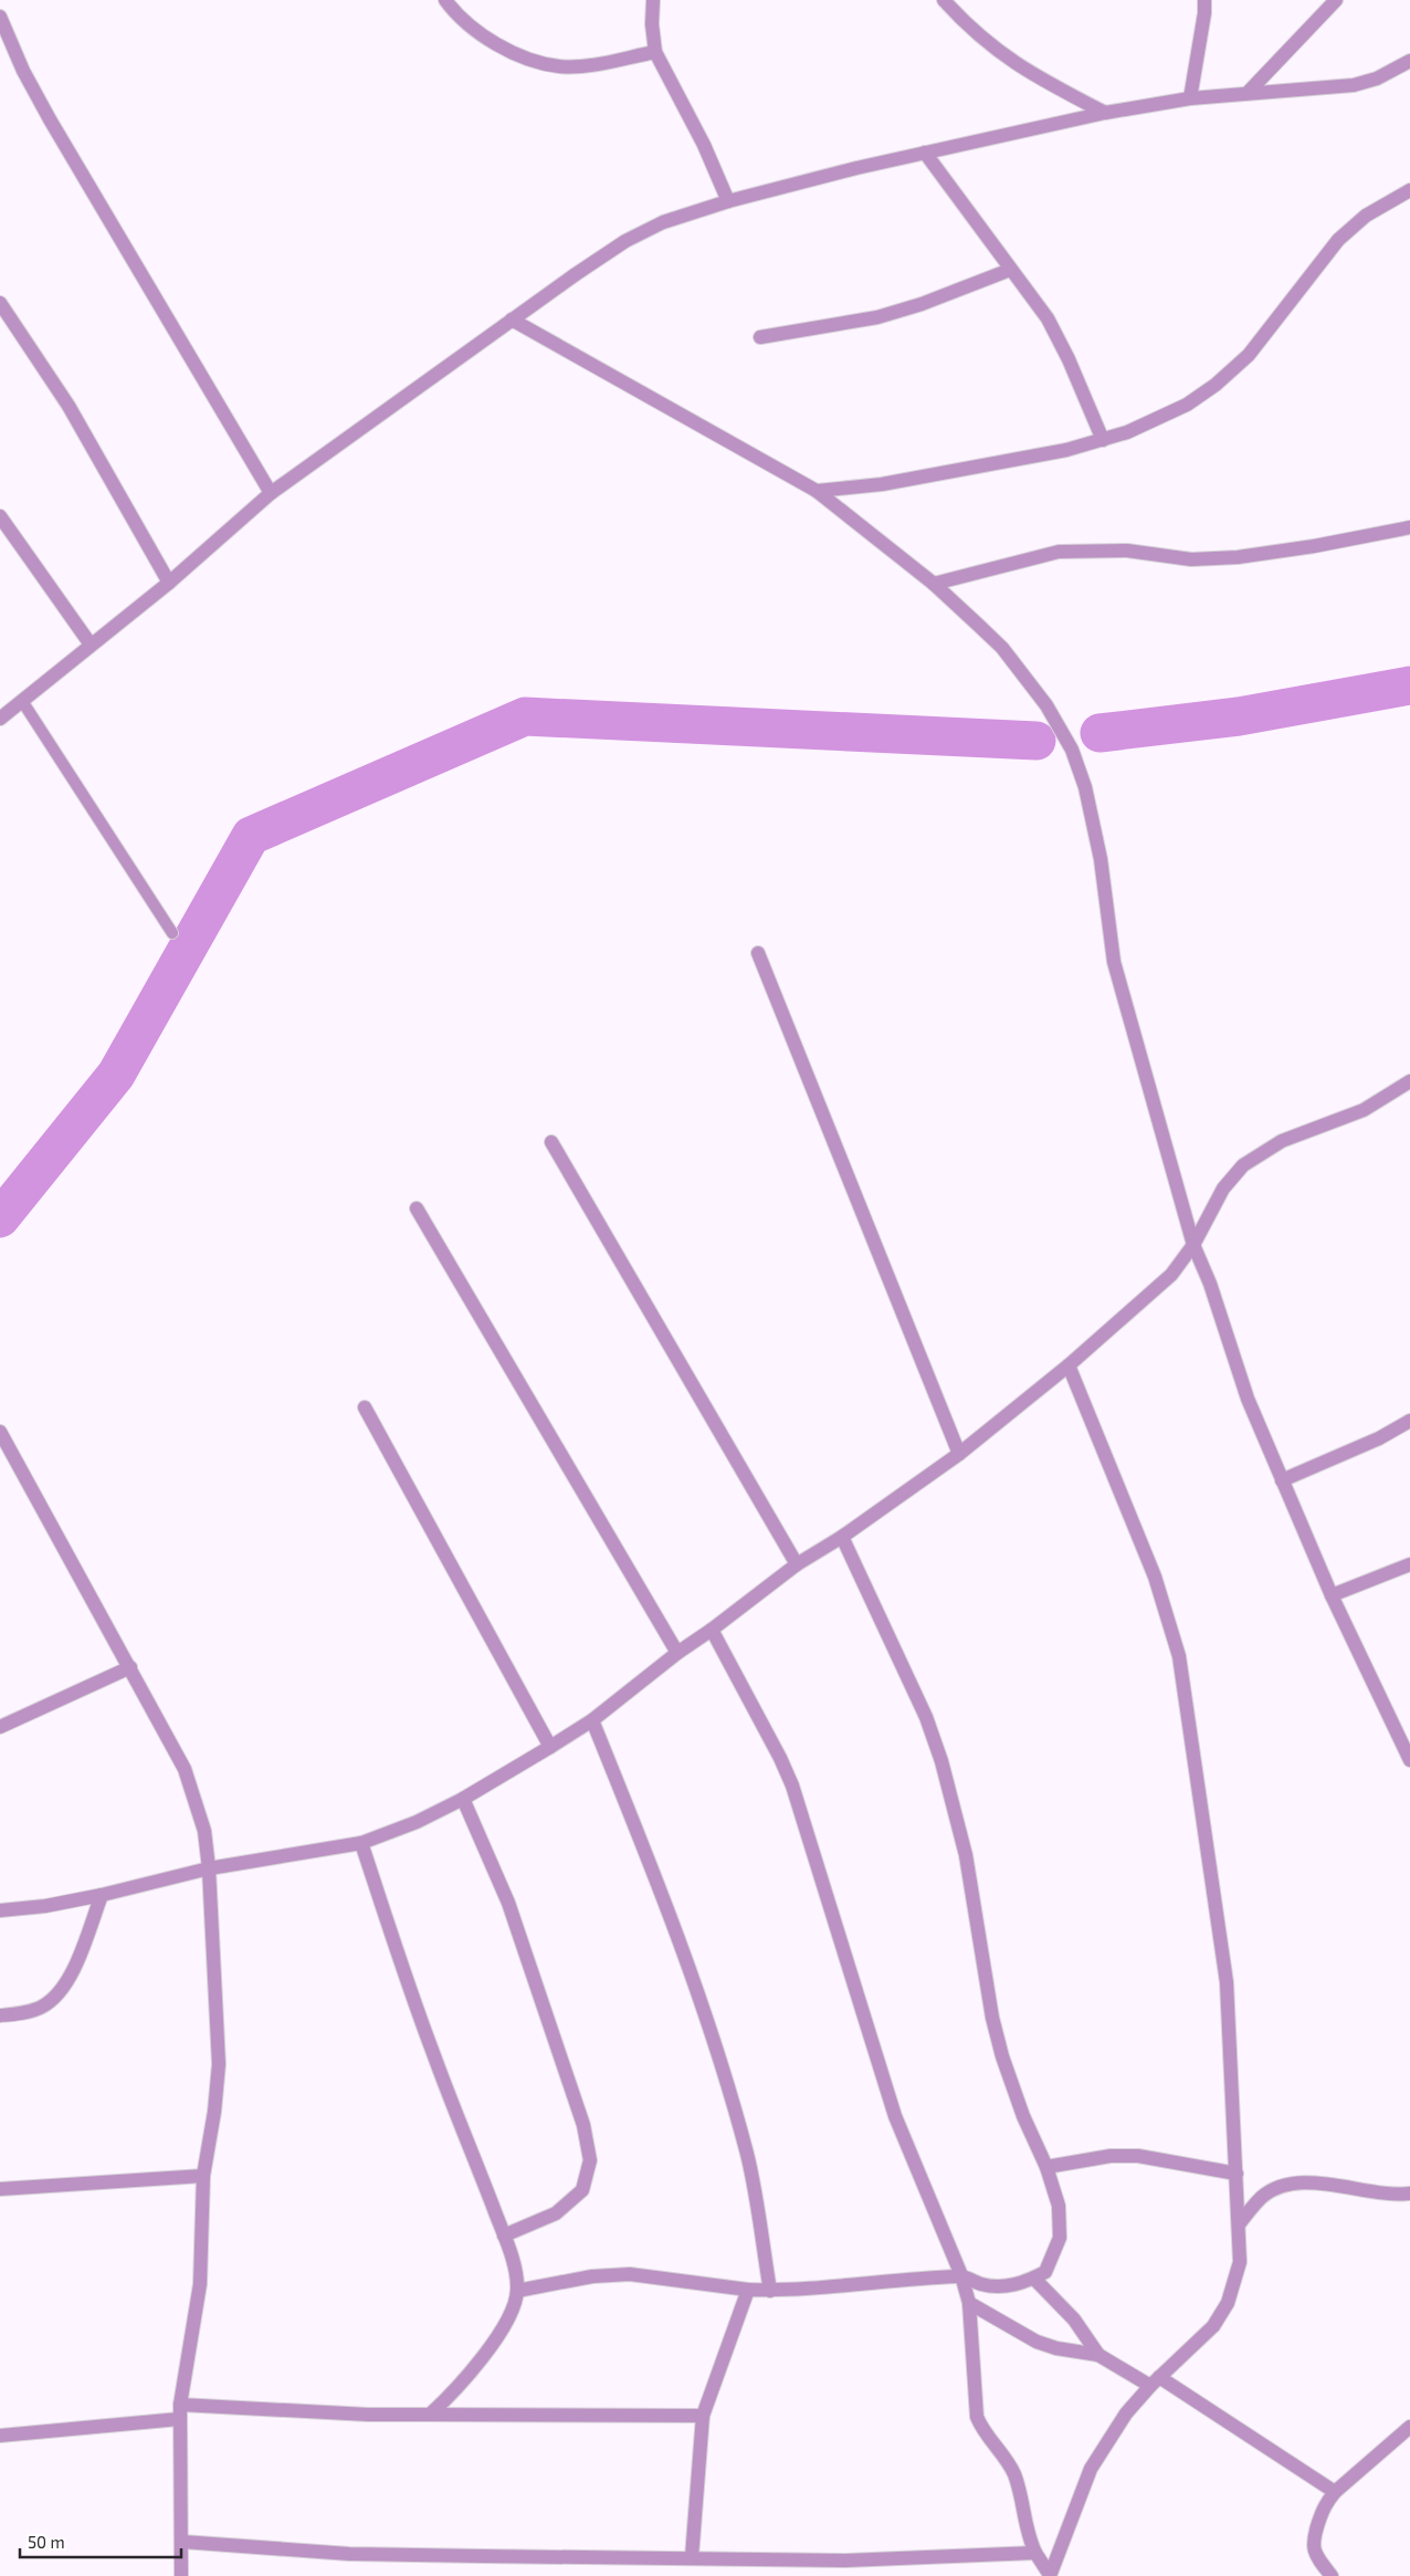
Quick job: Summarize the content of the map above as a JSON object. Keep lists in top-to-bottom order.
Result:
{
  "scale_bar": "50 m"
}
